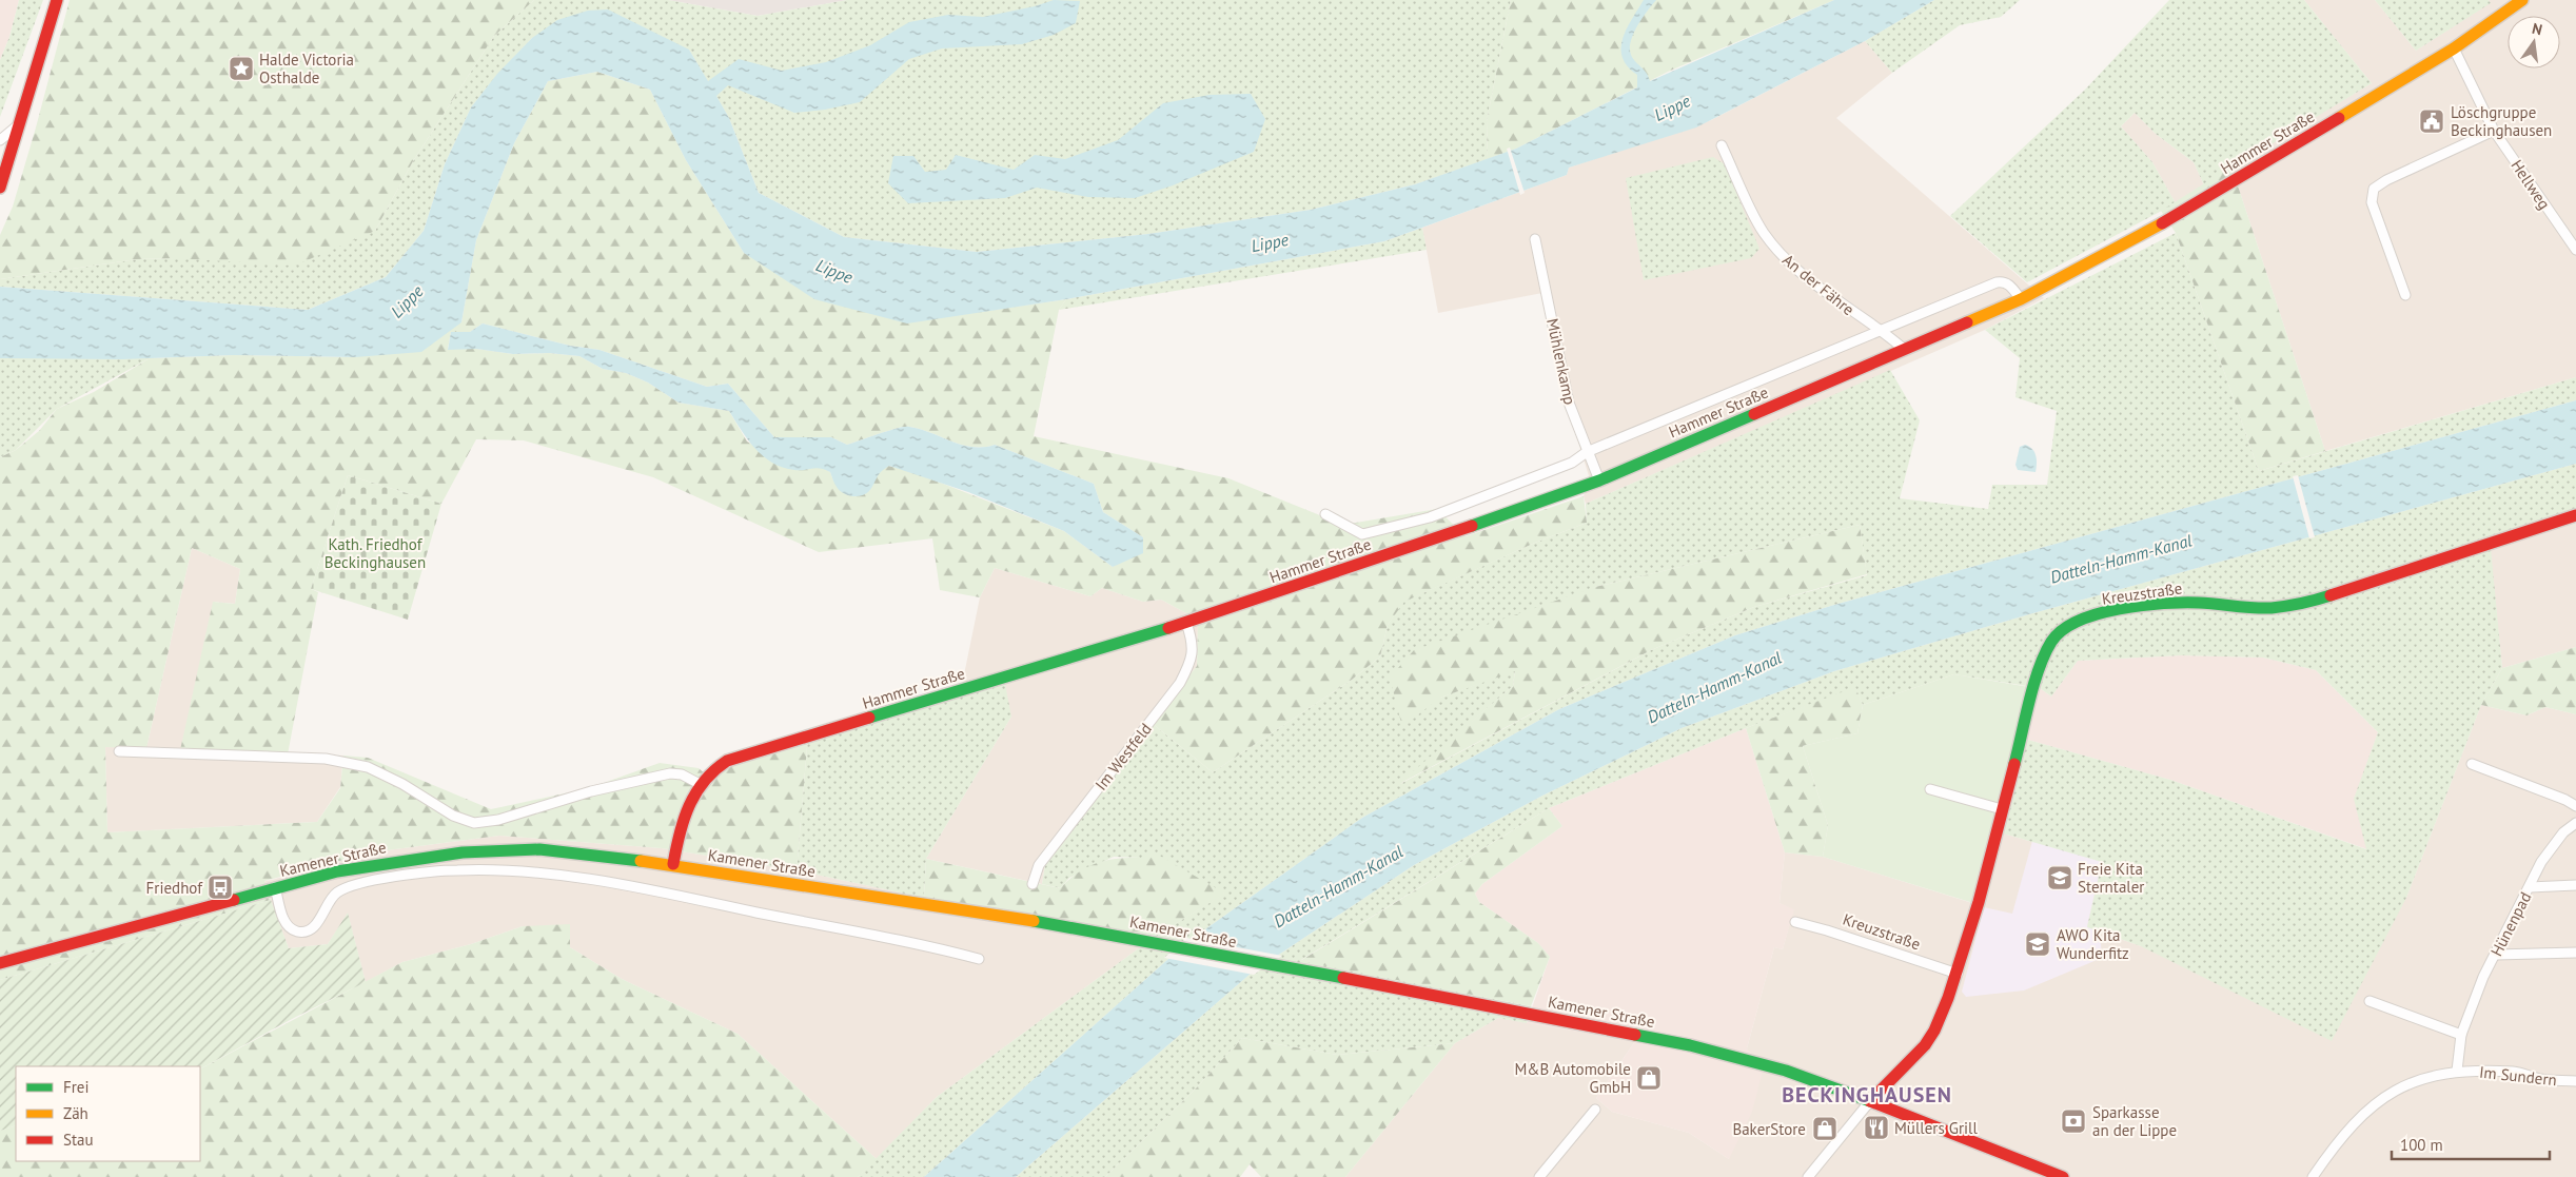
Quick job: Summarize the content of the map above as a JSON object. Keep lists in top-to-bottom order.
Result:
{
  "streets": {
    "main road": ["Hammer Straße", "Kreuzstraße", "Kamener Straße"],
    "street": [
      "Hellweg",
      "An der Fähre",
      "Mühlenkamp",
      "Im Westfeld",
      "Hünenpad",
      "Im Sundern"
    ]
  },
  "crossings": [
    ["Hammer Straße", "Hellweg"],
    ["Hammer Straße", "An der Fähre"],
    ["Hammer Straße", "Mühlenkamp"],
    ["Hammer Straße", "Im Westfeld"],
    ["Hammer Straße", "Kamener Straße"],
    ["Kreuzstraße", "Kamener Straße"],
    ["Hünenpad", "Im Sundern"]
  ],
  "districts": ["BECKINGHAUSEN"],
  "water": ["Lippe", "Datteln-Hamm-Kanal"],
  "parks": ["Kath. Friedhof Beckinghausen"],
  "places": {
    "place": ["Halde Victoria Osthalde"],
    "public building": ["Löschgruppe Beckinghausen"],
    "school or university": ["Freie Kita Sterntaler", "AWO Kita Wunderfitz"],
    "bus stop": ["Friedhof"],
    "shop": ["M&B Automobile GmbH", "BakerStore"],
    "bank": ["Sparkasse an der Lippe"],
    "restaurant": ["Müllers Grill"]
  },
  "legend": ["Frei", "Zäh", "Stau"],
  "scale_bar": "100 m",
  "north": "top"
}
